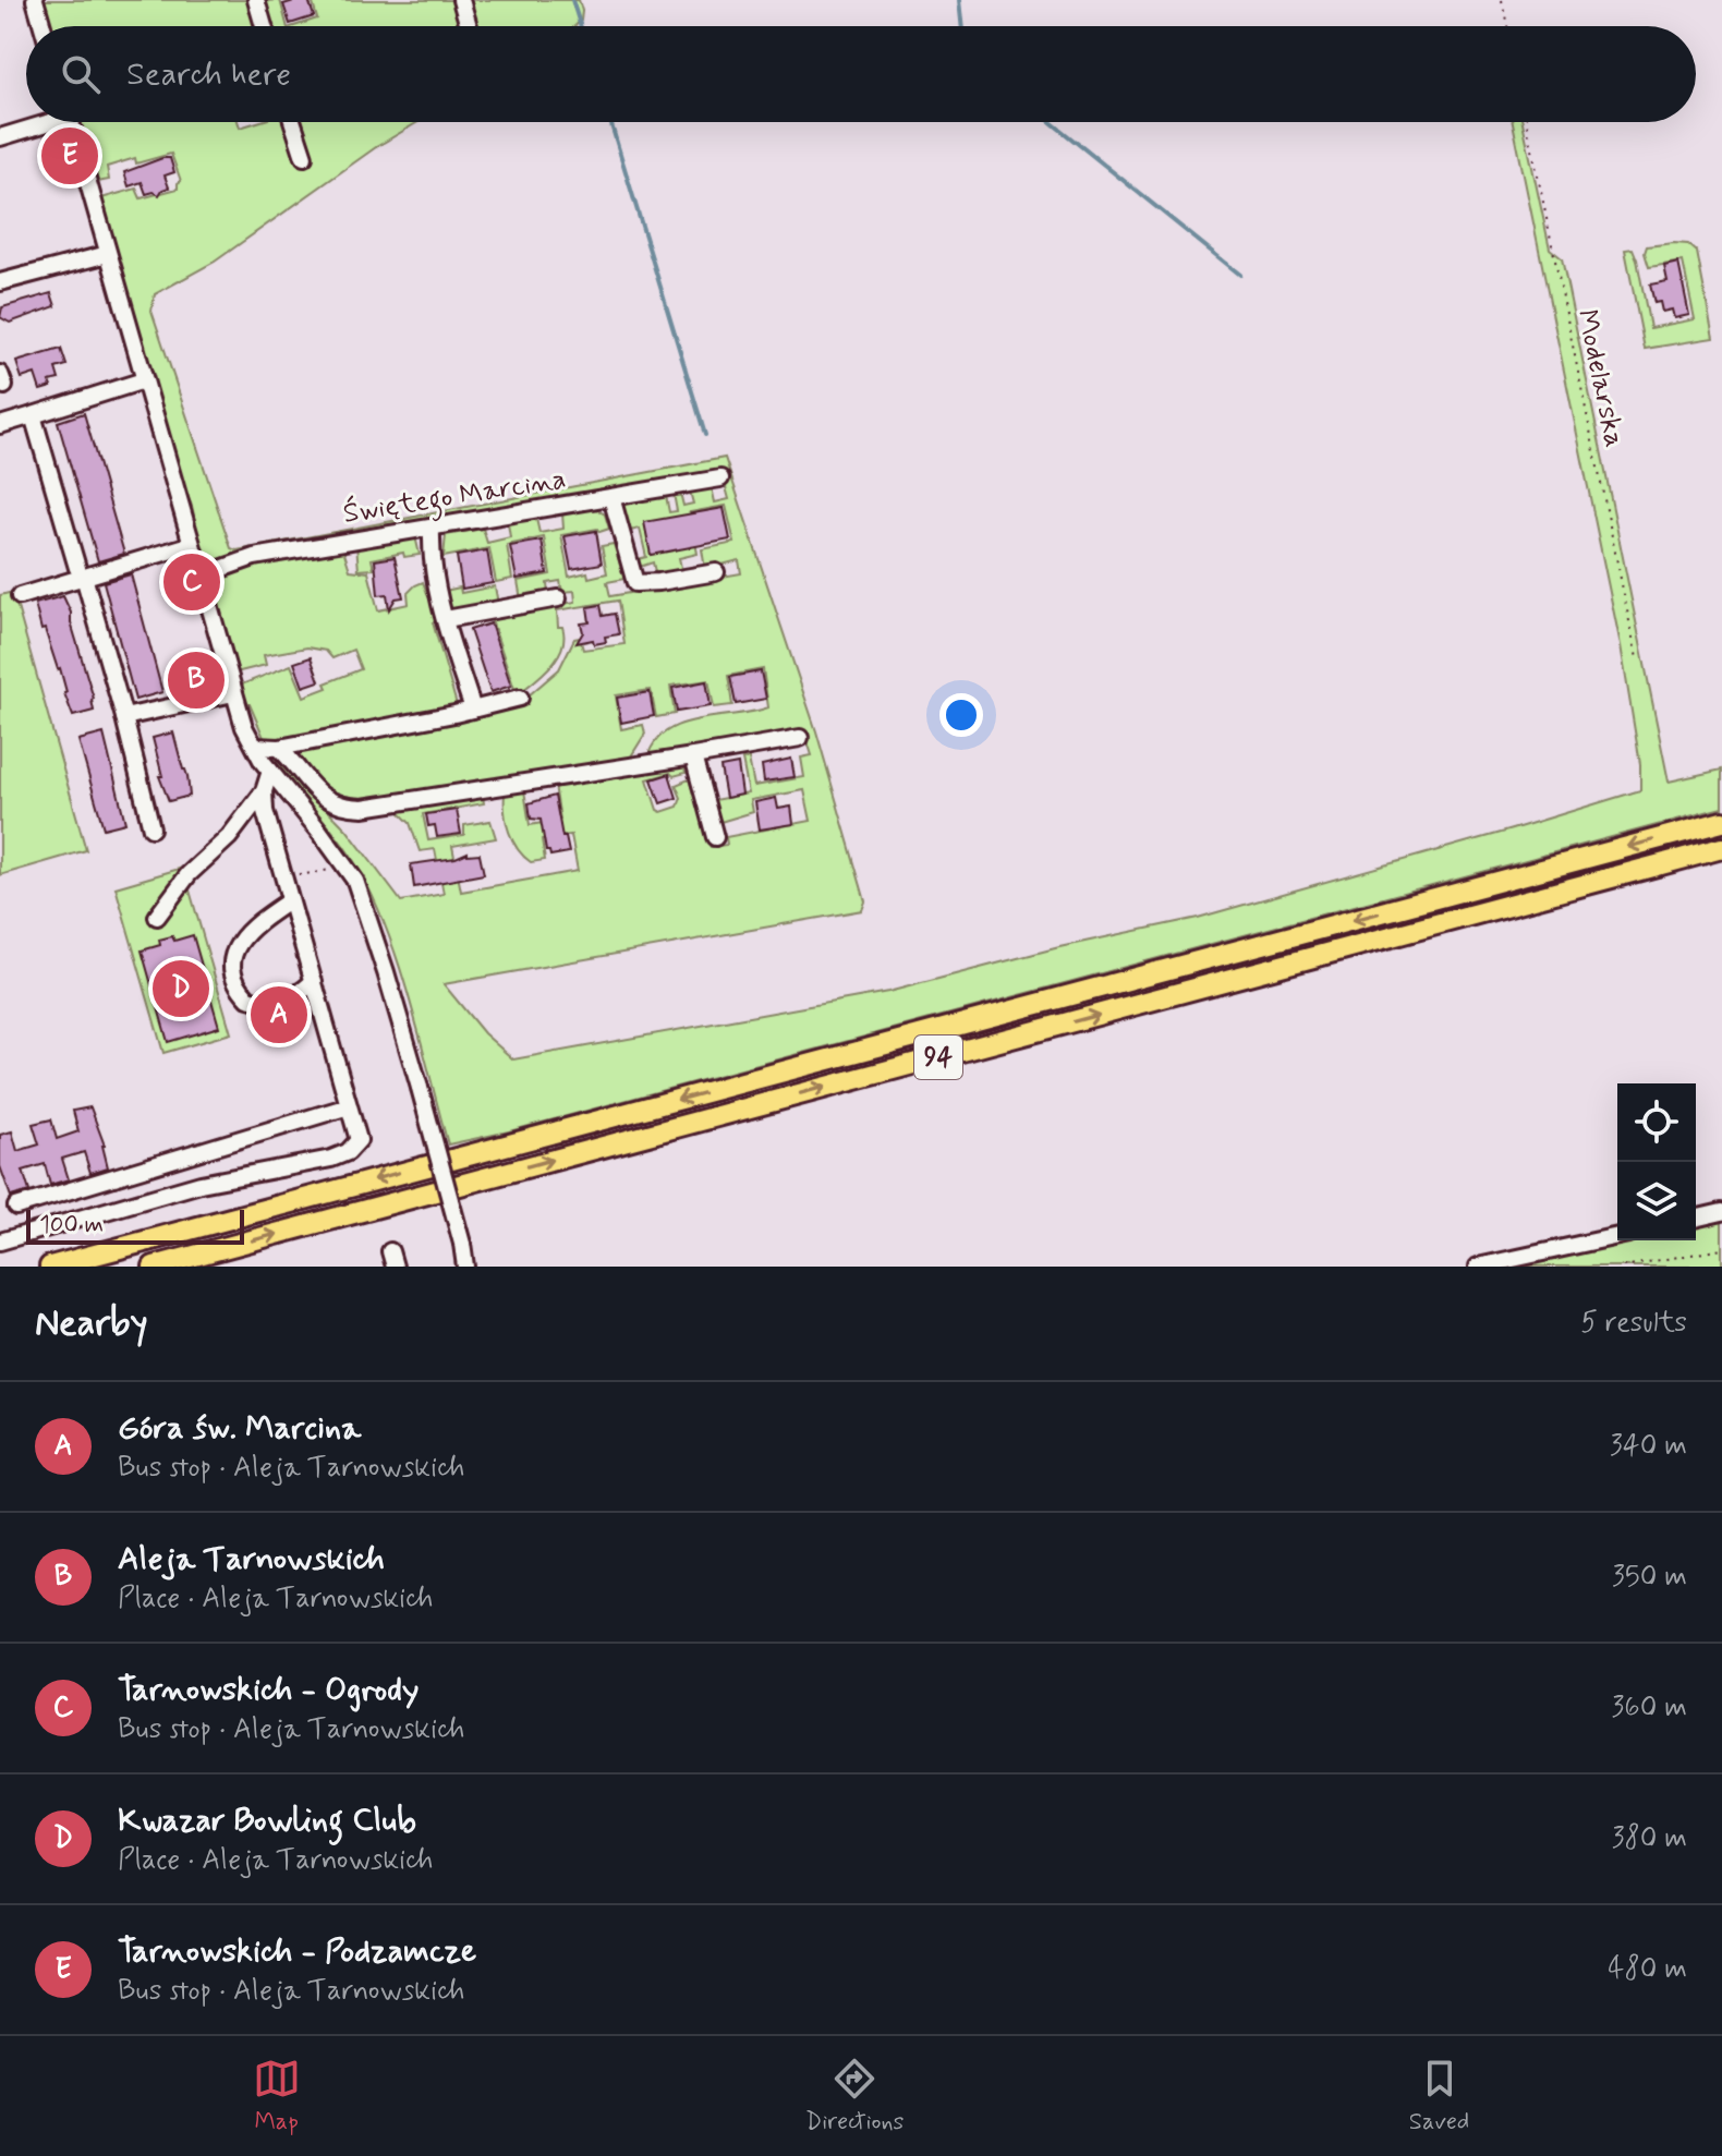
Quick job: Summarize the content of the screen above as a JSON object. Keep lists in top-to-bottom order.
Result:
{
  "streets": {
    "main road": ["94"],
    "street": ["Świętego Marcina"],
    "path": ["Modelarska"]
  },
  "scale_bar": "100 m",
  "page": {
    "search": "Search here",
    "pins": [
      "E",
      "C",
      "B",
      "D",
      "A"
    ],
    "scale": "100 m",
    "heading": ["Nearby", "5 results"],
    "list": [
      {
        "mark": "A",
        "name": "Góra św. Marcina",
        "note": "Bus stop · Aleja Tarnowskich",
        "value": "340 m"
      },
      {
        "mark": "B",
        "name": "Aleja Tarnowskich",
        "note": "Place · Aleja Tarnowskich",
        "value": "350 m"
      },
      {
        "mark": "C",
        "name": "Tarnowskich - Ogrody",
        "note": "Bus stop · Aleja Tarnowskich",
        "value": "360 m"
      },
      {
        "mark": "D",
        "name": "Kwazar Bowling Club",
        "note": "Place · Aleja Tarnowskich",
        "value": "380 m"
      },
      {
        "mark": "E",
        "name": "Tarnowskich - Podzamcze",
        "note": "Bus stop · Aleja Tarnowskich",
        "value": "480 m"
      }
    ],
    "nav": ["Map", "Directions", "Saved"]
  }
}
